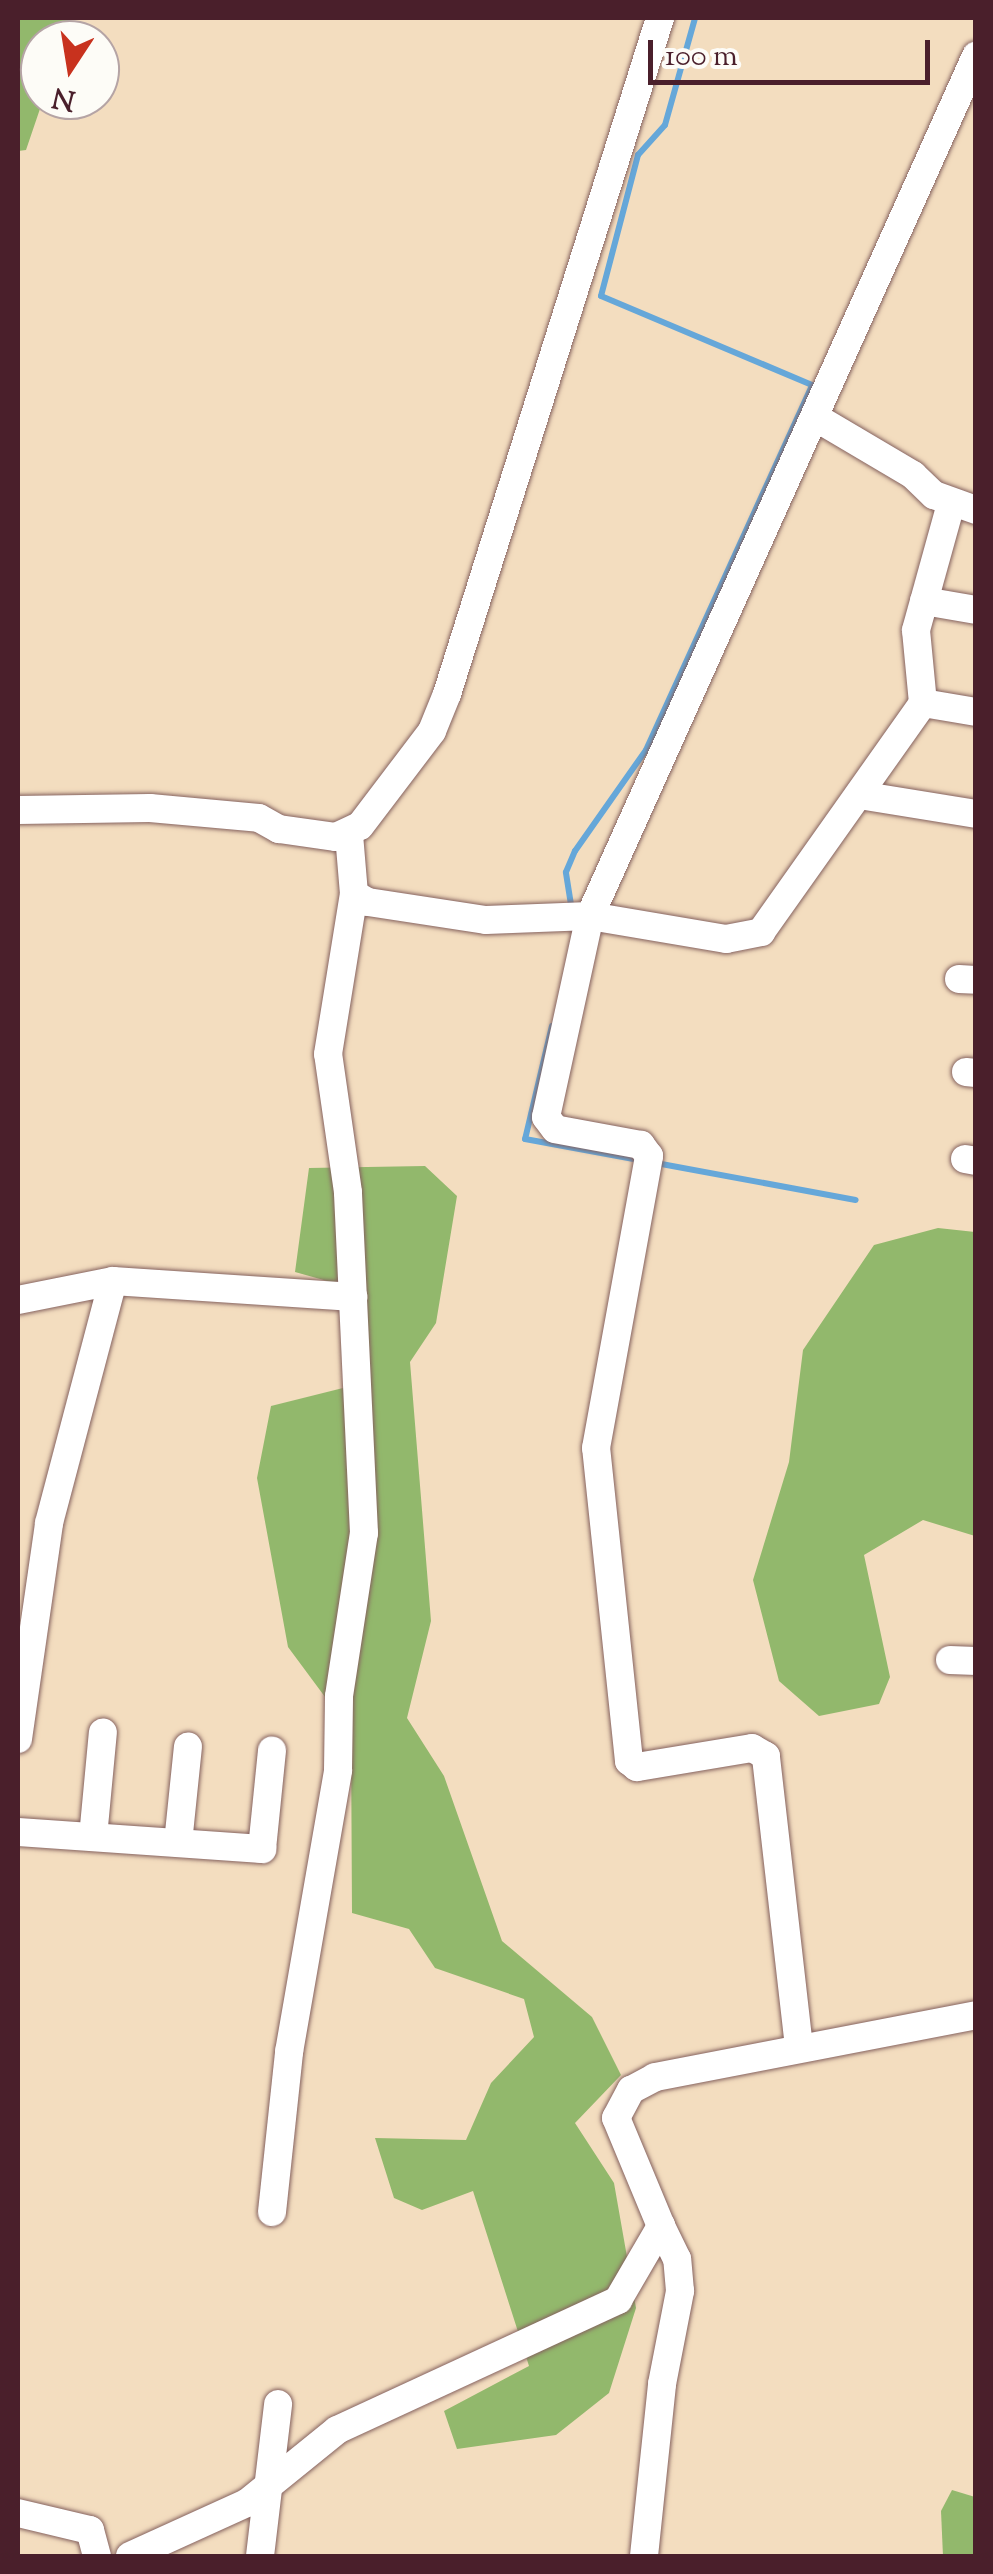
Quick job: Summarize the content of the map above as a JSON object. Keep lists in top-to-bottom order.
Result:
{
  "scale_bar": "100 m",
  "north": "bottom"
}
